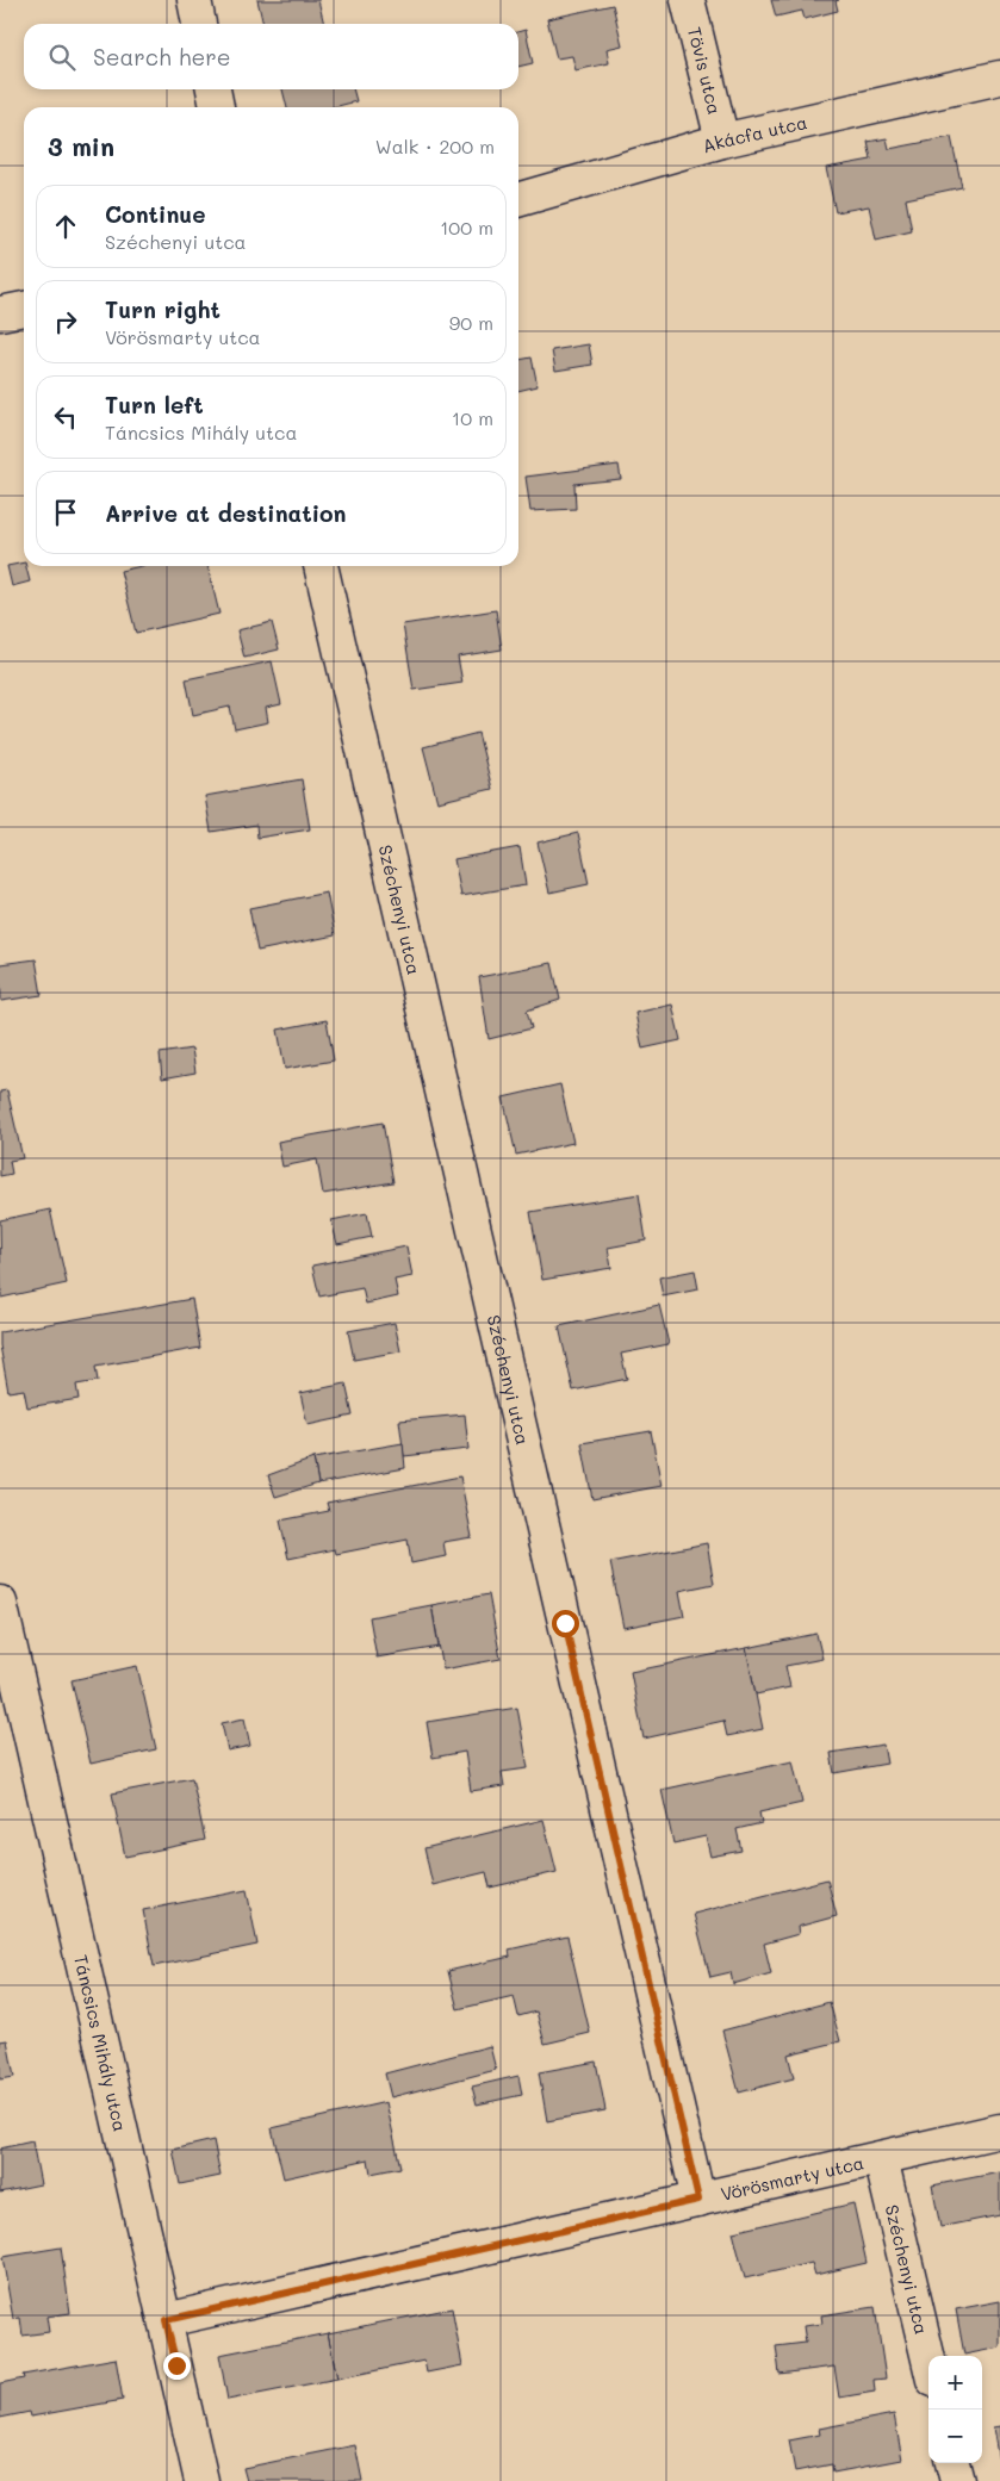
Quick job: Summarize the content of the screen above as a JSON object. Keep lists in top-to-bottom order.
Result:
{
  "streets": {
    "street": [
      "Tövis utca",
      "Akácfa utca",
      "Széchenyi utca",
      "Táncsics Mihály utca",
      "Vörösmarty utca"
    ]
  },
  "crossings": [
    ["Tövis utca", "Akácfa utca"],
    ["Széchenyi utca", "Vörösmarty utca"],
    ["Táncsics Mihály utca", "Vörösmarty utca"]
  ],
  "page": {
    "search": "Search here",
    "heading": ["3 min", "Walk · 200 m"],
    "list": [
      ["Continue", "Széchenyi utca", "100 m"],
      ["Turn right", "Vörösmarty utca", "90 m"],
      ["Turn left", "Táncsics Mihály utca", "10 m"],
      "Arrive at destination"
    ],
    "map_buttons": ["+", "−"]
  }
}
